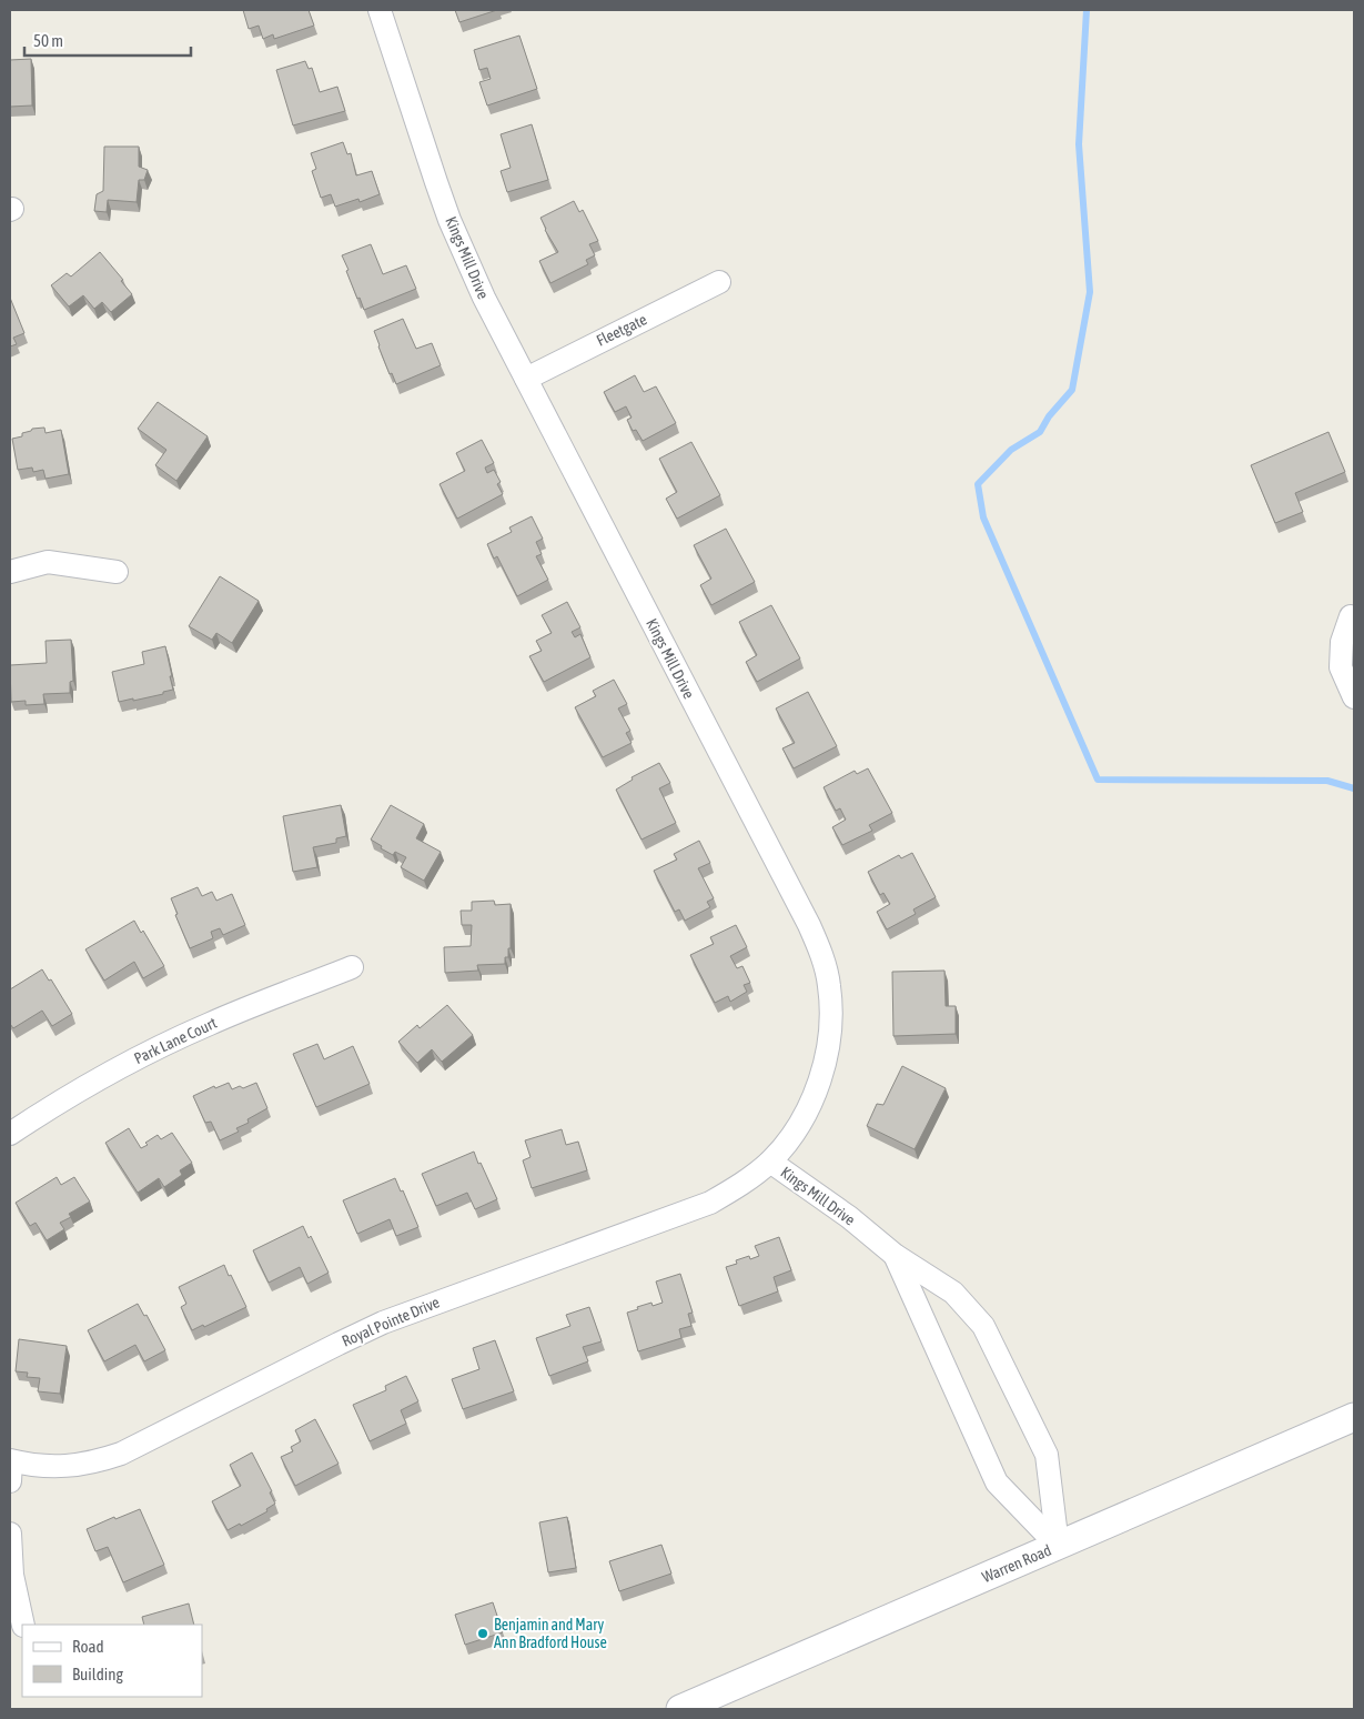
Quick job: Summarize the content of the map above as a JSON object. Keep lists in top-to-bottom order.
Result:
{
  "streets": {
    "street": [
      "Kings Mill Drive",
      "Fleetgate",
      "Park Lane Court",
      "Royal Pointe Drive",
      "Warren Road"
    ]
  },
  "crossings": [
    ["Kings Mill Drive", "Fleetgate"],
    ["Kings Mill Drive", "Royal Pointe Drive"],
    ["Kings Mill Drive", "Warren Road"]
  ],
  "places": ["Benjamin and Mary Ann Bradford House"],
  "legend": ["Road", "Building"],
  "scale_bar": "50 m"
}
